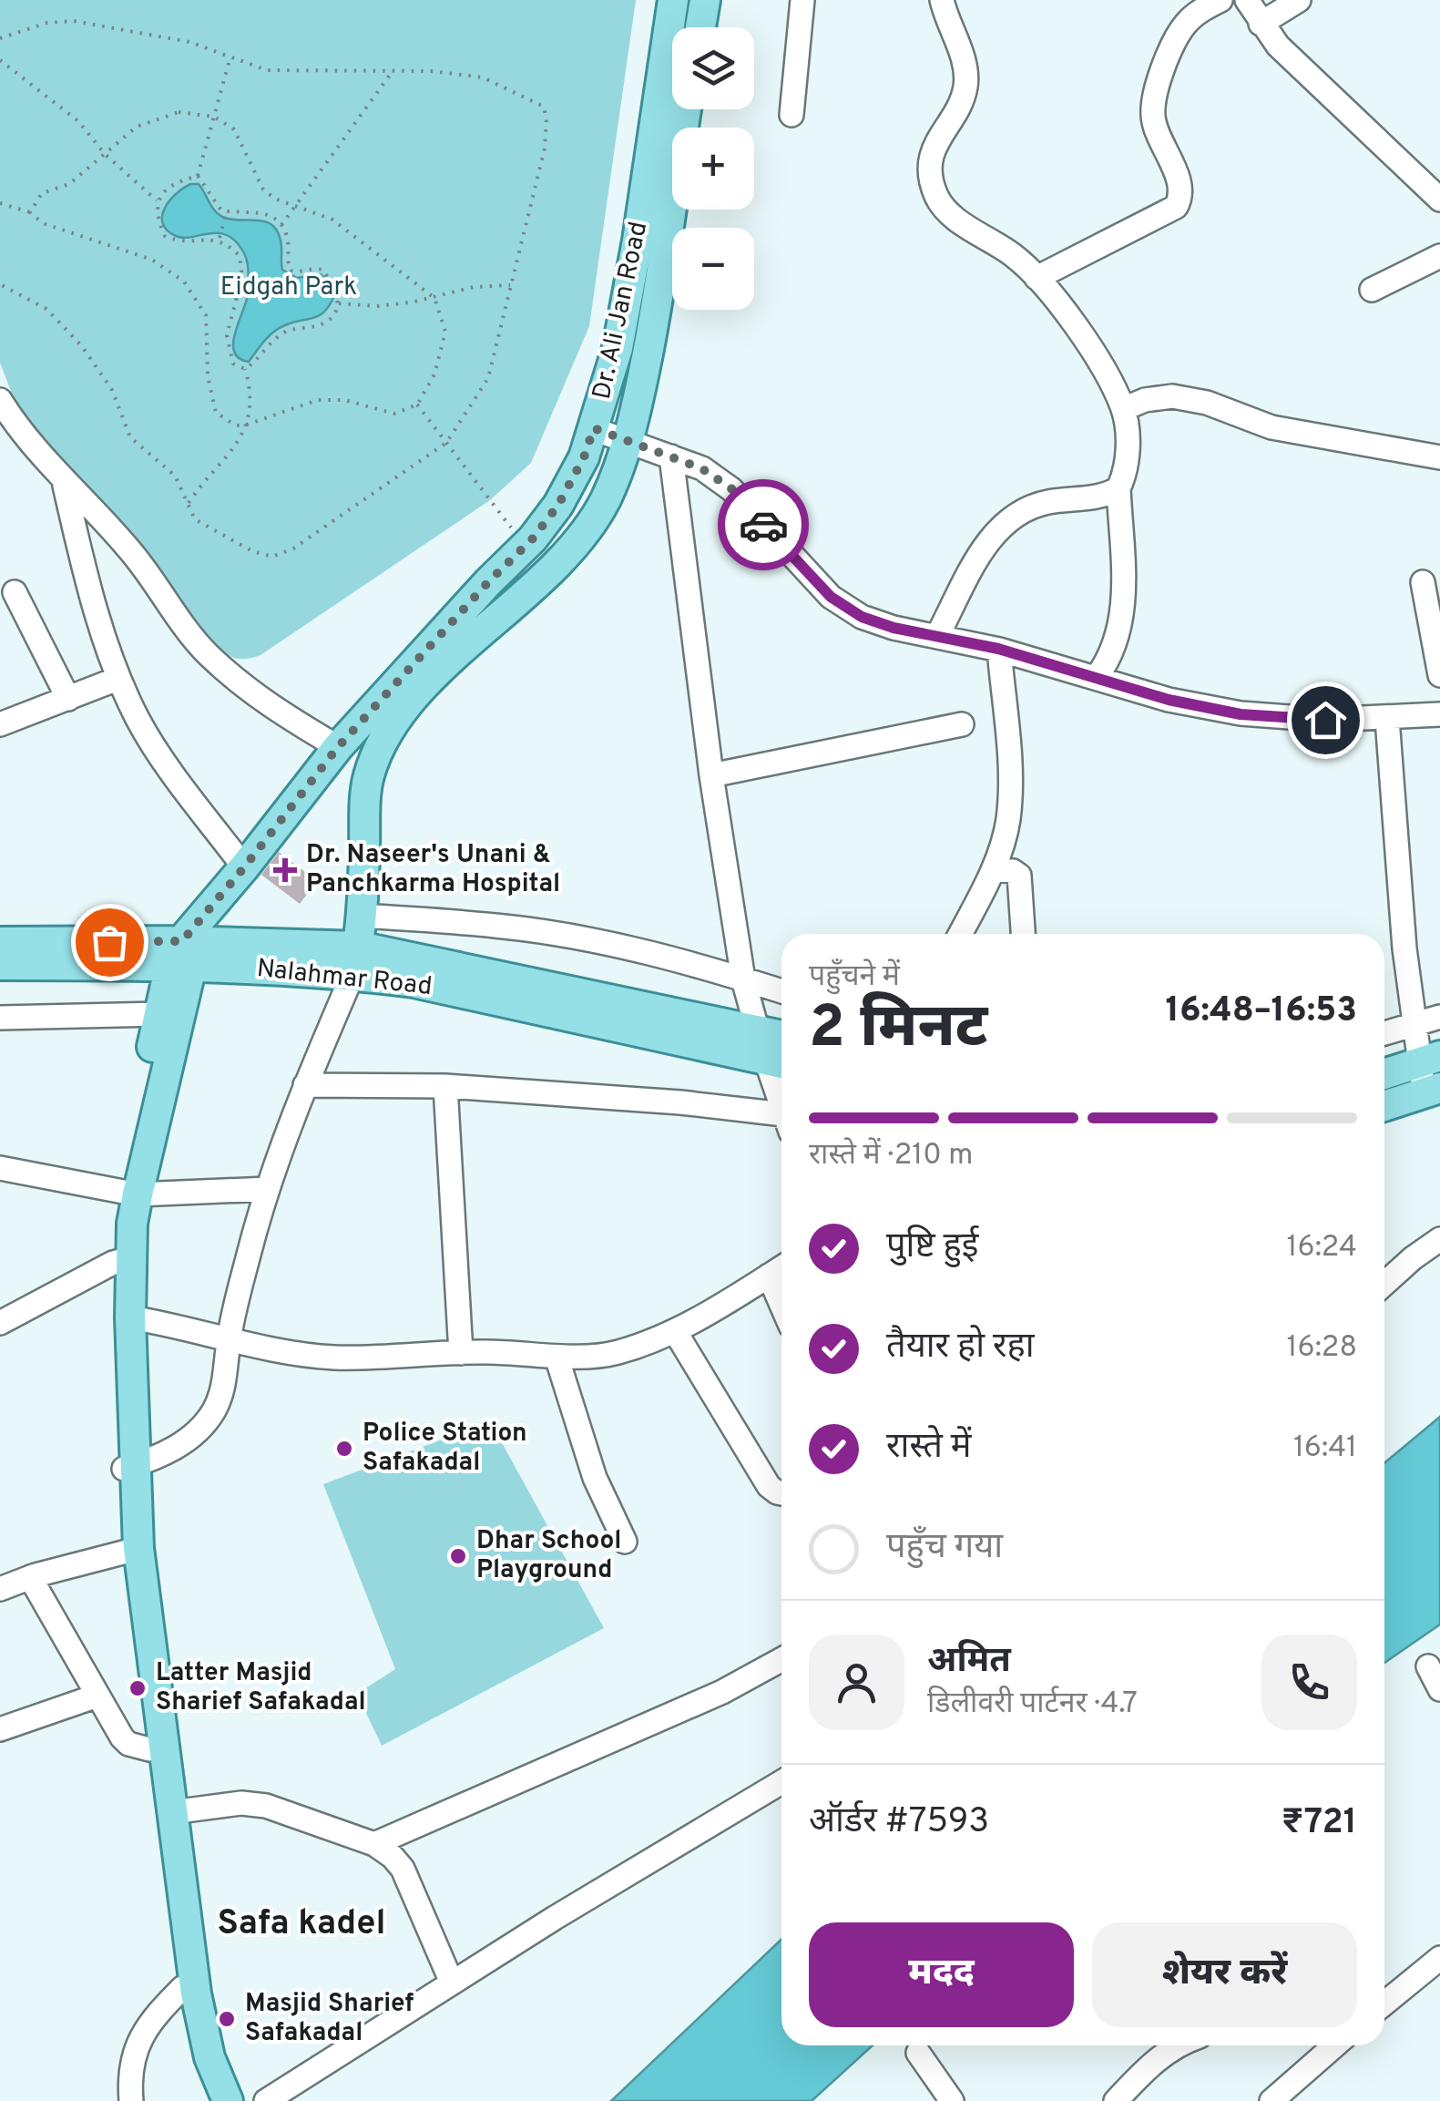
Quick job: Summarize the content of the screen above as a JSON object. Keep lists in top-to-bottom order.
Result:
{
  "streets": {
    "main road": ["Dr. Ali Jan Road", "Nalahmar Road"]
  },
  "crossings": [
    ["Dr. Ali Jan Road", "Nalahmar Road"]
  ],
  "districts": ["Safa kadel"],
  "parks": ["Eidgah Park"],
  "places": {
    "health": ["Dr. Naseer's Unani & Panchkarma Hospital"],
    "other": [
      "Police Station Safakadal",
      "Dhar School Playground",
      "Latter Masjid Sharief Safakadal",
      "Masjid Sharief Safakadal"
    ]
  },
  "page": {
    "map_buttons": ["+", "−"],
    "heading": ["2 मिनट", "पहुँचने में", "16:48–16:53"],
    "panel": [
      "अमित",
      "डिलीवरी पार्टनर · 4.7",
      "ऑर्डर #7593",
      "₹721"
    ],
    "bar": "रास्ते में · 210 m",
    "list": [
      ["पुष्टि हुई", "16:24"],
      ["तैयार हो रहा", "16:28"],
      ["रास्ते में", "16:41"],
      "पहुँच गया"
    ],
    "buttons": ["मदद", "शेयर करें"]
  }
}
